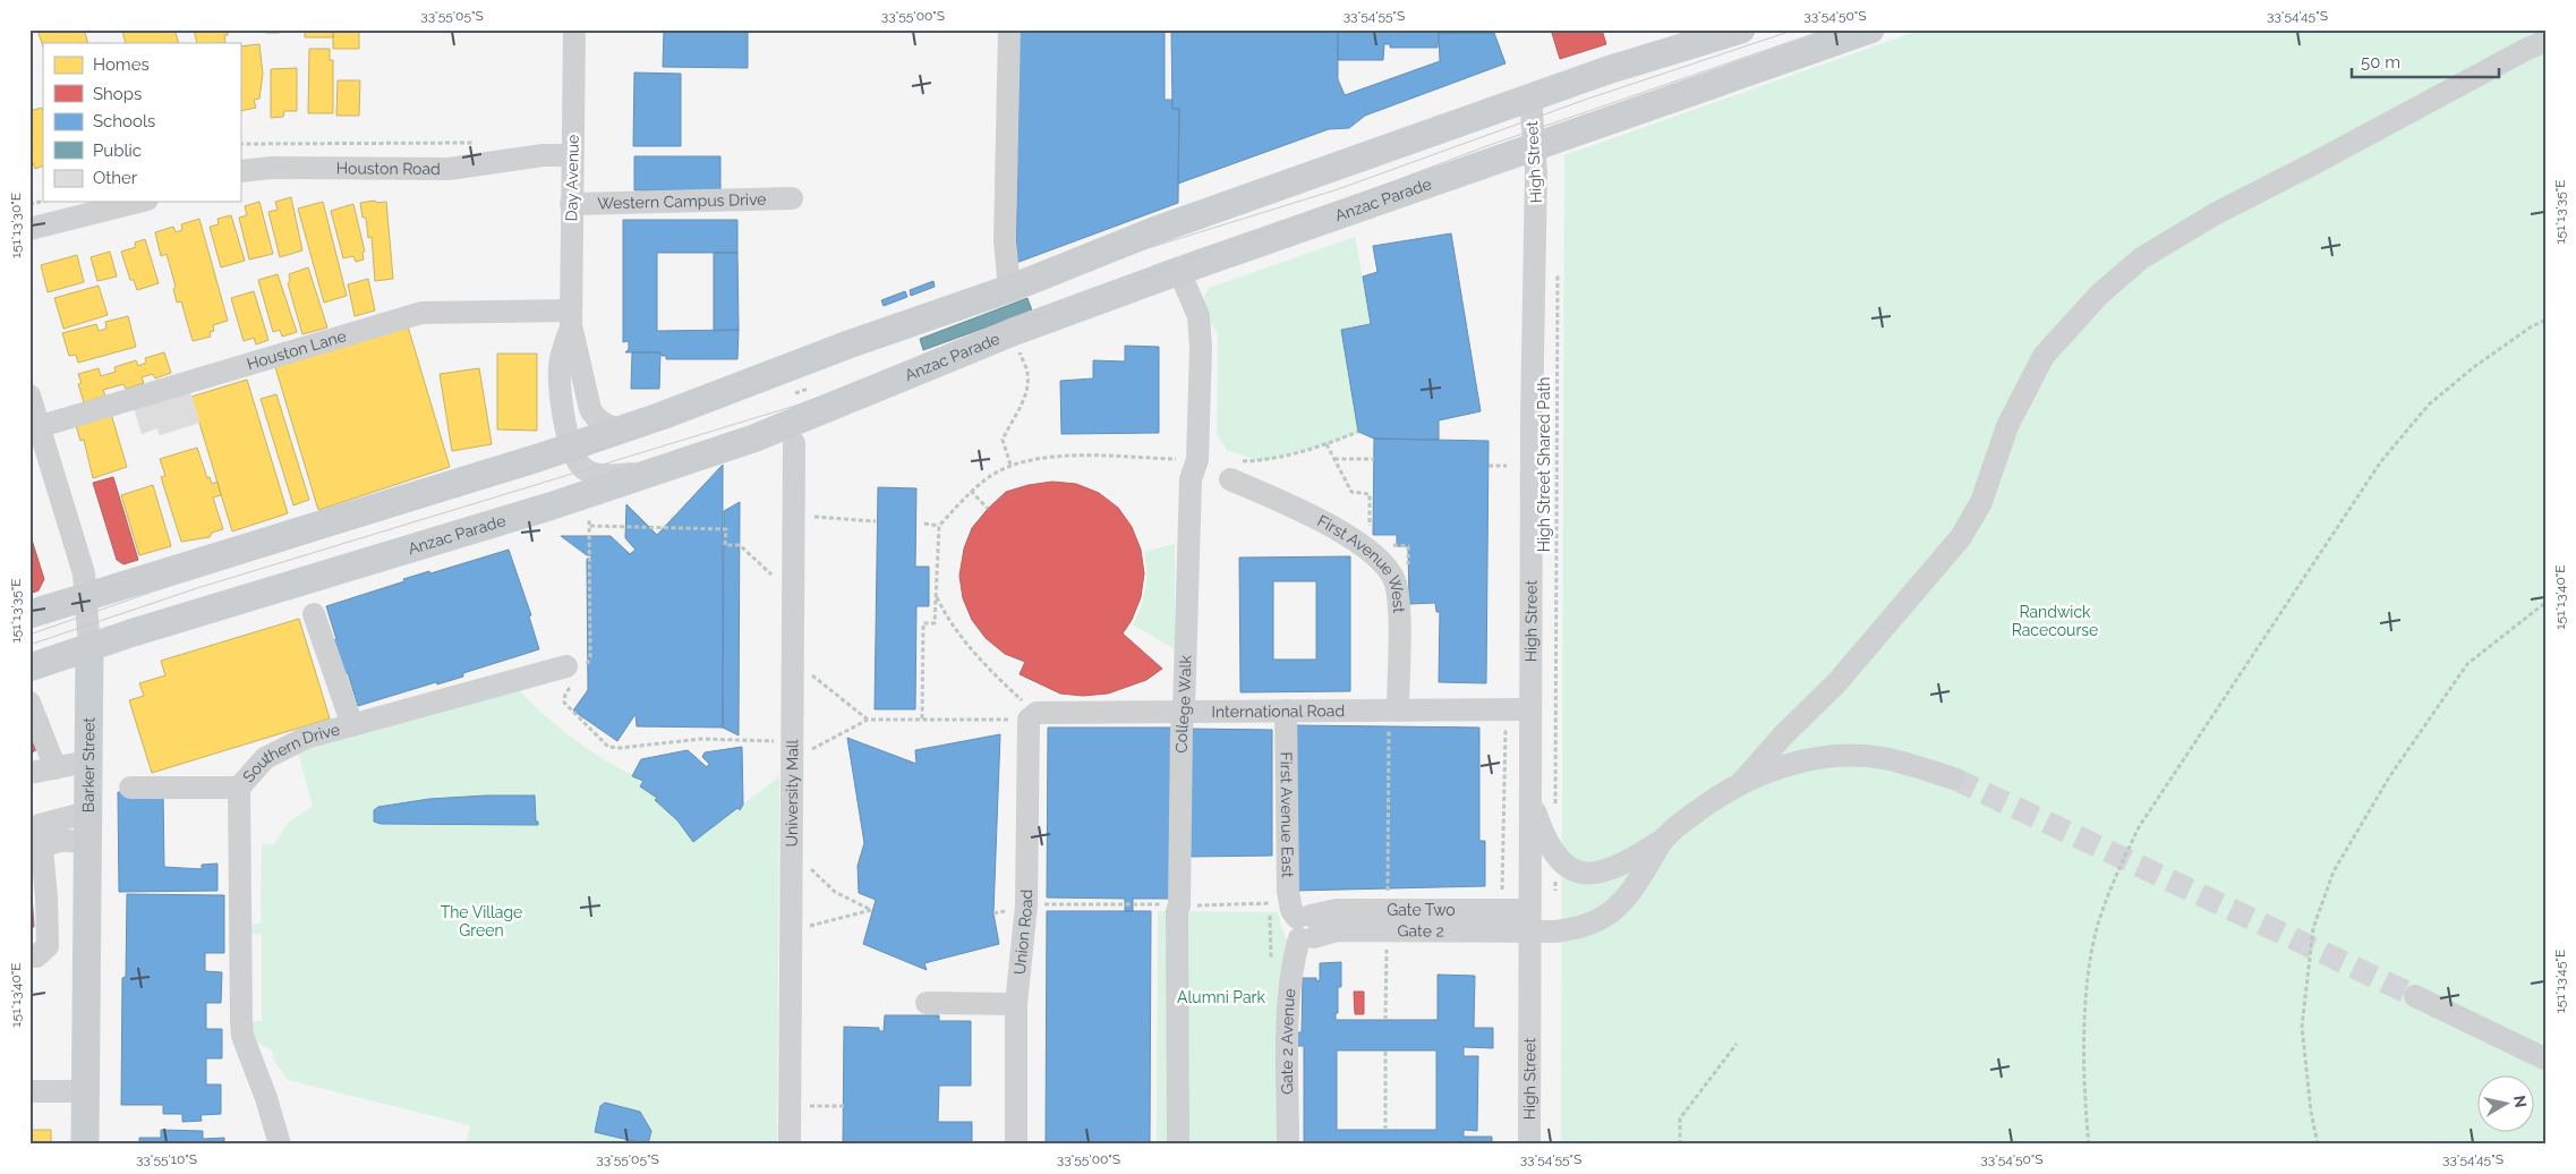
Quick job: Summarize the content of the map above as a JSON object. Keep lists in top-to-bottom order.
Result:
{
  "streets": {
    "main road": ["Anzac Parade", "Barker Street"],
    "street": [
      "High Street",
      "Houston Road",
      "Day Avenue",
      "Western Campus Drive",
      "Houston Lane",
      "First Avenue West",
      "College Walk",
      "International Road",
      "Southern Drive",
      "University Mall",
      "First Avenue East",
      "Gate Two",
      "Union Road",
      "Gate 2 Avenue"
    ],
    "path": ["High Street Shared Path"]
  },
  "crossings": [
    ["High Street", "Anzac Parade"],
    ["High Street", "International Road"],
    ["High Street", "Gate Two"],
    ["Houston Road", "Day Avenue"],
    ["Day Avenue", "Anzac Parade"],
    ["Day Avenue", "Western Campus Drive"],
    ["Day Avenue", "Houston Lane"],
    ["Anzac Parade", "College Walk"],
    ["Anzac Parade", "Barker Street"],
    ["Houston Lane", "Barker Street"],
    ["First Avenue West", "International Road"],
    ["College Walk", "International Road"],
    ["International Road", "First Avenue East"],
    ["International Road", "Union Road"],
    ["First Avenue East", "Gate Two"],
    ["First Avenue East", "Gate 2 Avenue"],
    ["Gate Two", "Gate 2 Avenue"]
  ],
  "parks": ["Randwick Racecourse", "The Village Green", "Alumni Park"],
  "legend": [
    "Homes",
    "Shops",
    "Schools",
    "Public",
    "Other"
  ],
  "scale_bar": "50 m",
  "north": "right",
  "coordinates": [
    "33°55'05\"S",
    "33°55'00\"S",
    "33°54'55\"S",
    "33°54'50\"S",
    "33°54'45\"S",
    "151°13'35\"E",
    "151°13'30\"E",
    "151°13'40\"E",
    "151°13'45\"E",
    "33°55'10\"S"
  ]
}
